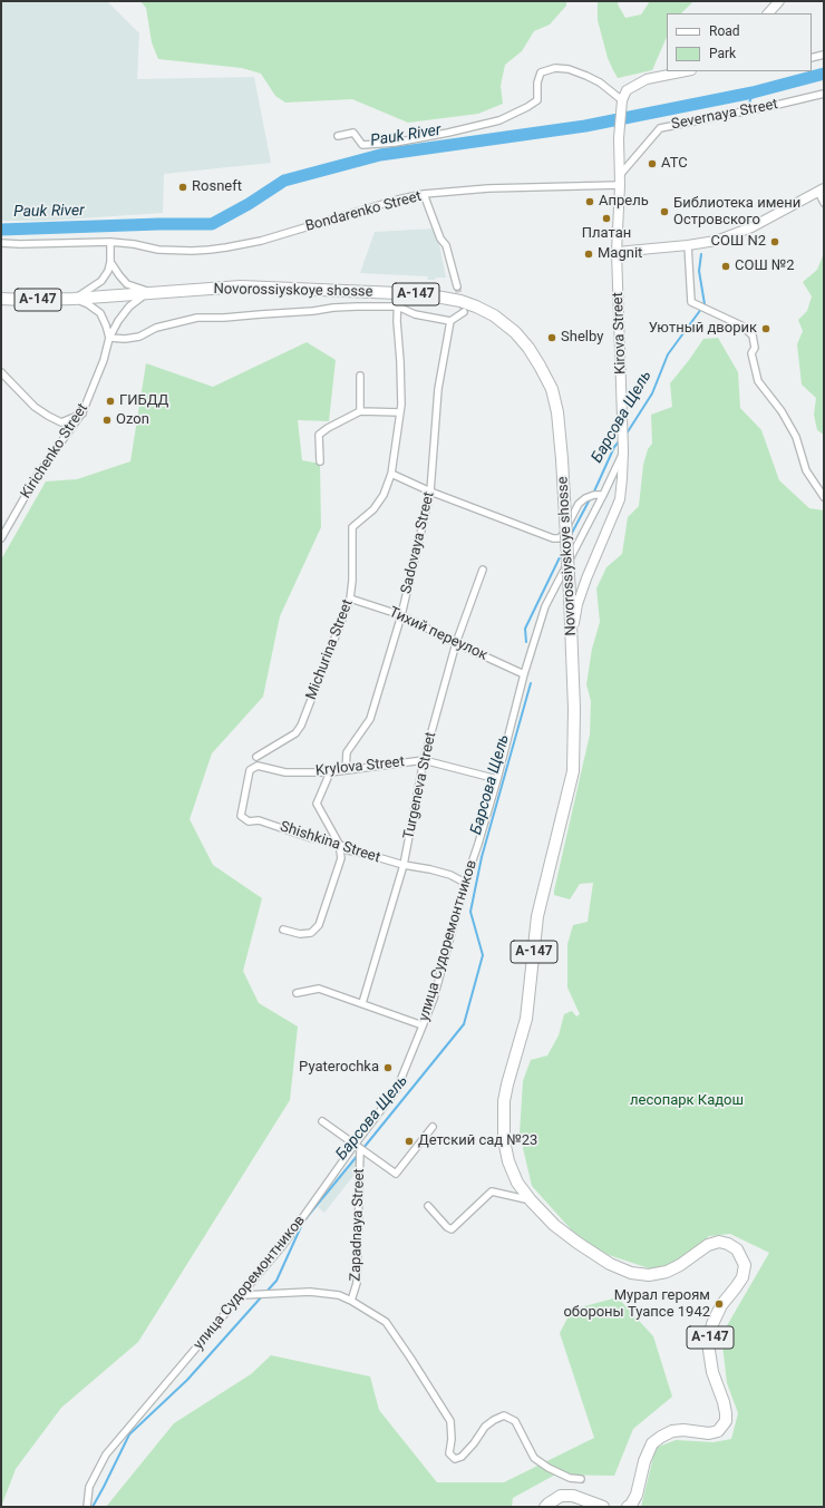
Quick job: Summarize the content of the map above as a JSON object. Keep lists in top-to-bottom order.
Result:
{
  "streets": {
    "highway": ["Novorossiyskoye shosse", "А-147"],
    "main road": ["Kirova Street"],
    "street": [
      "Severnaya Street",
      "Bondarenko Street",
      "Kirichenko Street",
      "Sadovaya Street",
      "Тихий переулок",
      "Michurina Street",
      "Krylova Street",
      "Turgeneva Street",
      "Shishkina Street",
      "улица Судоремонтников",
      "Zapadnaya Street"
    ]
  },
  "crossings": [
    ["Severnaya Street", "Kirova Street"],
    ["Bondarenko Street", "Kirova Street"],
    ["Novorossiyskoye shosse", "Kirova Street"],
    ["Novorossiyskoye shosse", "Kirichenko Street"],
    ["Novorossiyskoye shosse", "Michurina Street"],
    ["Kirova Street", "улица Судоремонтников"],
    ["Sadovaya Street", "Тихий переулок"],
    ["Sadovaya Street", "Krylova Street"],
    ["Тихий переулок", "Michurina Street"],
    ["Тихий переулок", "Turgeneva Street"],
    ["Тихий переулок", "улица Судоремонтников"],
    ["Krylova Street", "Turgeneva Street"],
    ["Krylova Street", "Shishkina Street"],
    ["Krylova Street", "улица Судоремонтников"],
    ["Turgeneva Street", "Shishkina Street"],
    ["Shishkina Street", "улица Судоремонтников"],
    ["улица Судоремонтников", "Zapadnaya Street"]
  ],
  "water": ["Pauk River", "Барсова Щель"],
  "parks": ["лесопарк Кадош"],
  "places": [
    "АТС",
    "Rosneft",
    "Апрель",
    "Библиотека имени Островского",
    "Платан",
    "СОШ N2",
    "Magnit",
    "СОШ №2",
    "Уютный дворик",
    "Shelby",
    "ГИБДД",
    "Ozon",
    "Pyaterochka",
    "Детский сад №23",
    "Мурал героям обороны Туапсе 1942"
  ],
  "legend": ["Road", "Park"]
}
